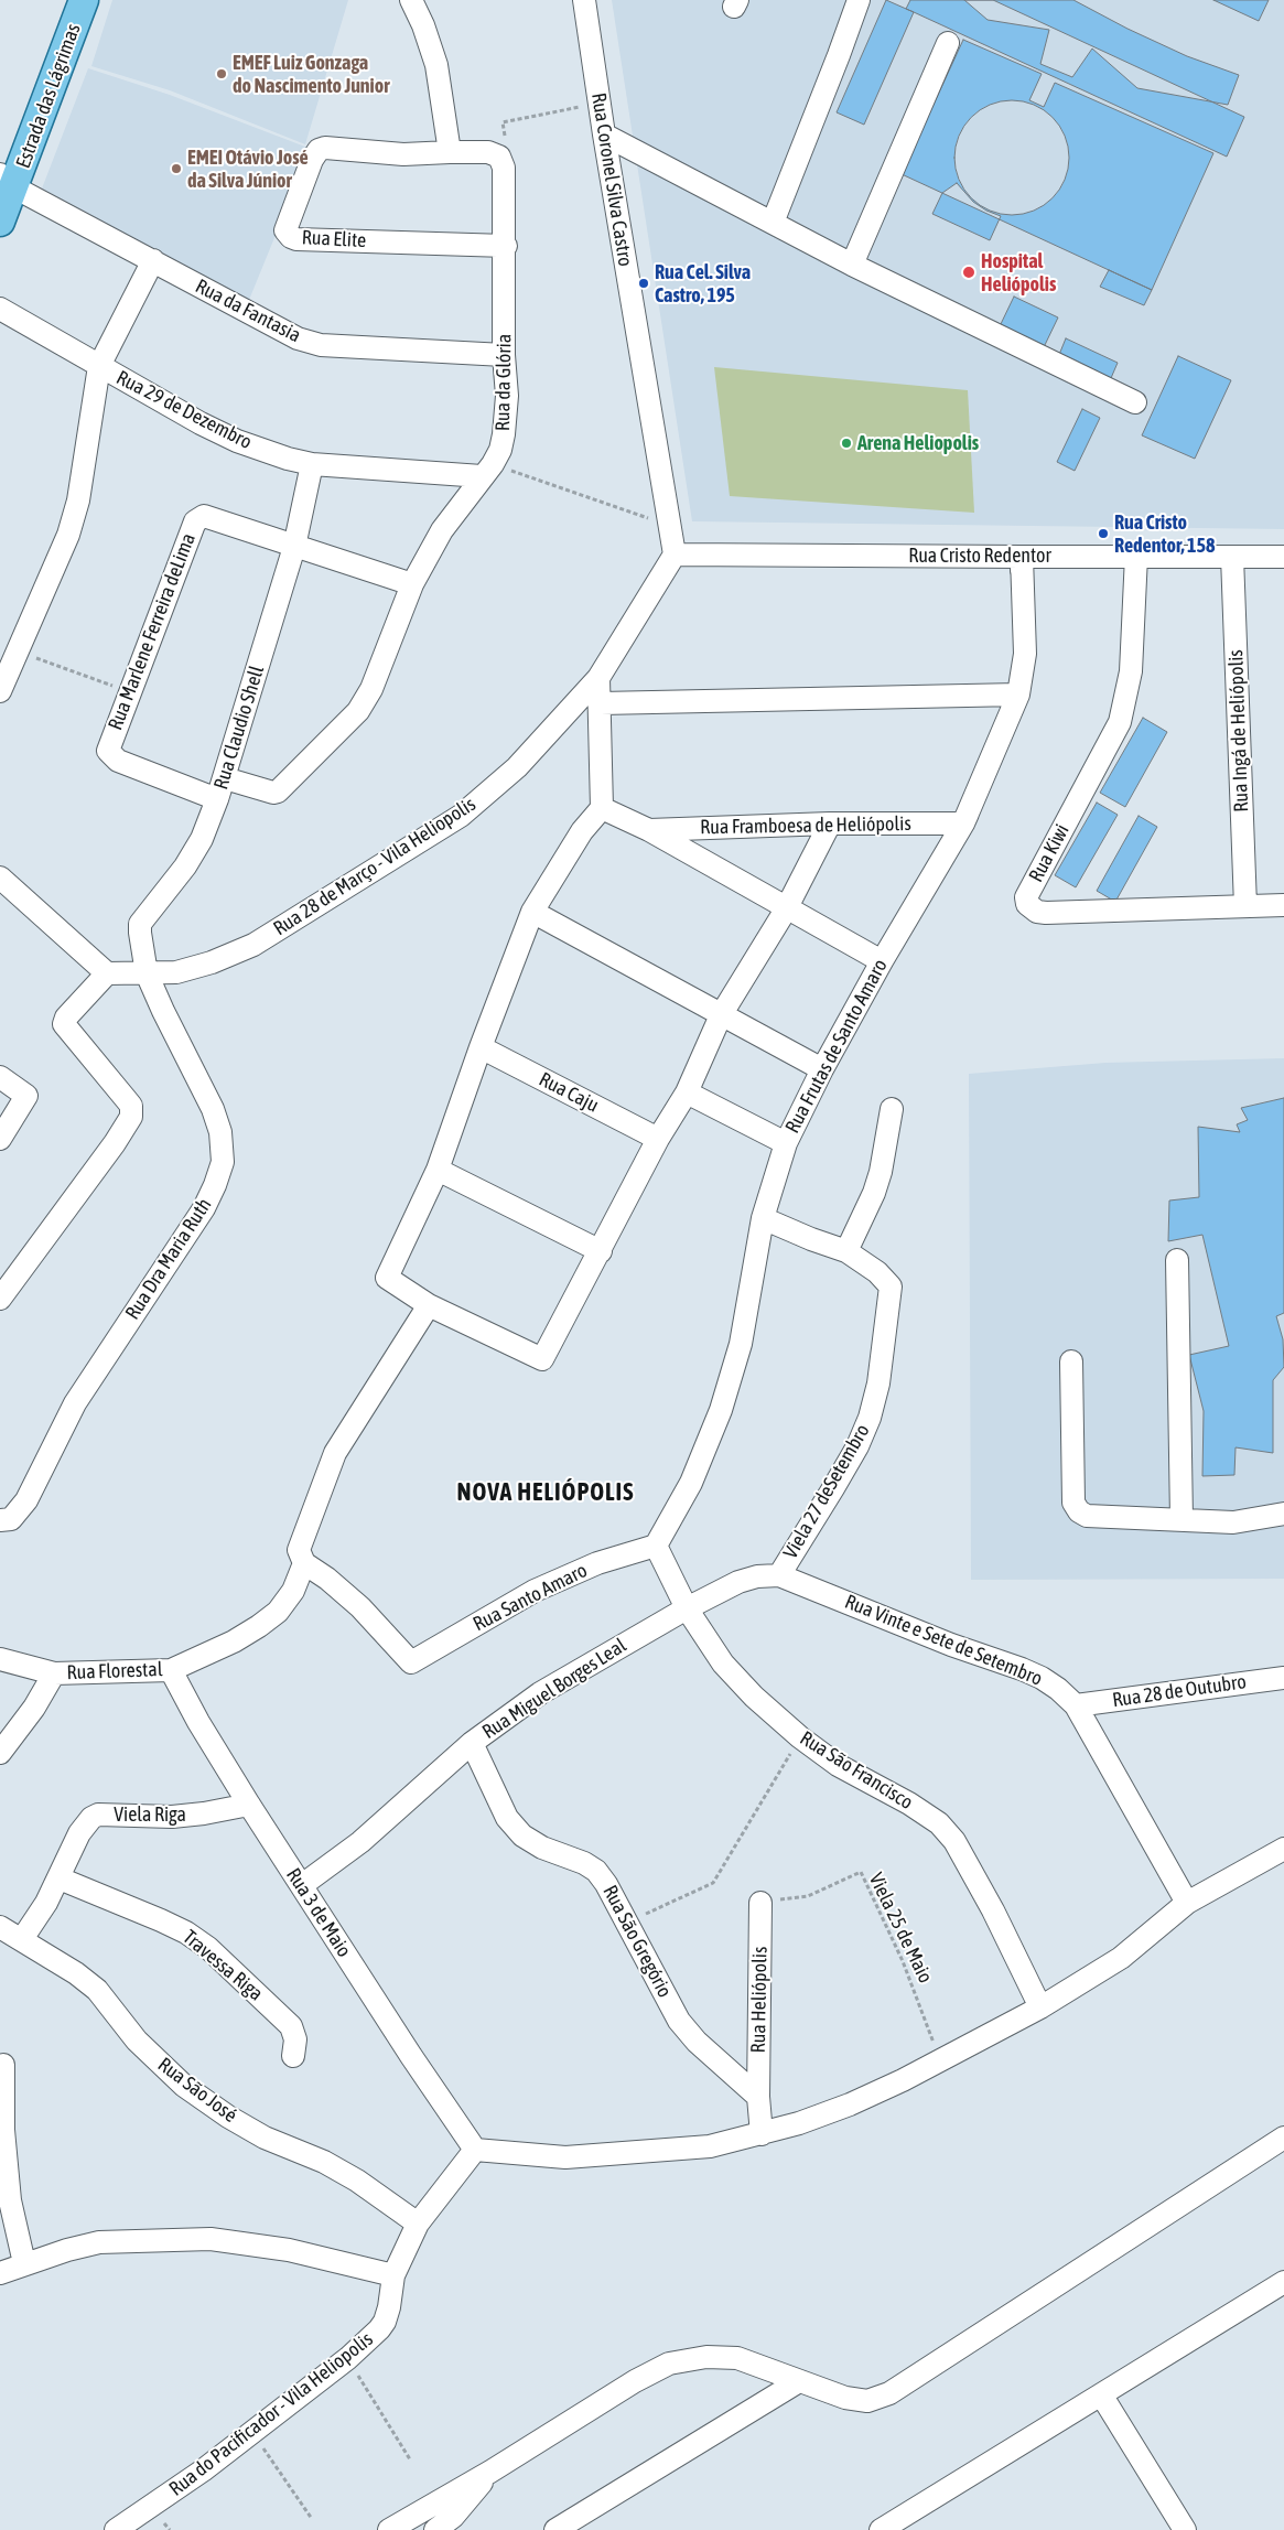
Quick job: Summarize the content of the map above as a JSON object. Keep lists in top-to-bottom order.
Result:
{
  "streets": {
    "main road": ["Estrada das Lágrimas"],
    "street": [
      "Rua Coronel Silva Castro",
      "Rua Elite",
      "Rua da Fantasia",
      "Rua da Glória",
      "Rua 29 de Dezembro",
      "Rua Cristo Redentor",
      "Rua Marlene Ferreira deLima",
      "Rua Claudio Shell",
      "Rua Ingá de Heliópolis",
      "Rua Framboesa de Heliópolis",
      "Rua Kiwi",
      "Rua 28 de Março - Vila Heliopolis",
      "Rua Frutas de Santo Amaro",
      "Rua Caju",
      "Rua Dra Maria Ruth",
      "Viela 27 deSetembro",
      "Rua Santo Amaro",
      "Rua Vinte e Sete de Setembro",
      "Rua Florestal",
      "Rua Miguel Borges Leal",
      "Rua 28 de Outubro",
      "Rua São Francisco",
      "Viela Riga",
      "Rua 3 de Maio",
      "Rua São Gregório",
      "Travessa Riga",
      "Rua Heliópolis",
      "Rua São José",
      "Rua do Pacificador - Vila Heliopolis"
    ],
    "path": ["Viela 25 de Maio"]
  },
  "crossings": [
    ["Estrada das Lágrimas", "Rua da Fantasia"],
    ["Rua Coronel Silva Castro", "Rua Cristo Redentor"],
    ["Rua Coronel Silva Castro", "Rua 28 de Março - Vila Heliopolis"],
    ["Rua Elite", "Rua da Glória"],
    ["Rua da Fantasia", "Rua da Glória"],
    ["Rua da Glória", "Rua 29 de Dezembro"],
    ["Rua da Glória", "Rua Marlene Ferreira deLima"],
    ["Rua da Glória", "Rua Claudio Shell"],
    ["Rua 29 de Dezembro", "Rua Claudio Shell"],
    ["Rua Cristo Redentor", "Rua Ingá de Heliópolis"],
    ["Rua Cristo Redentor", "Rua Kiwi"],
    ["Rua Cristo Redentor", "Rua 28 de Março - Vila Heliopolis"],
    ["Rua Marlene Ferreira deLima", "Rua Claudio Shell"],
    ["Rua Claudio Shell", "Rua 28 de Março - Vila Heliopolis"],
    ["Rua Claudio Shell", "Rua Dra Maria Ruth"],
    ["Rua Ingá de Heliópolis", "Rua Kiwi"],
    ["Rua Framboesa de Heliópolis", "Rua Frutas de Santo Amaro"],
    ["Rua 28 de Março - Vila Heliopolis", "Rua Dra Maria Ruth"],
    ["Rua Frutas de Santo Amaro", "Rua Santo Amaro"],
    ["Rua Frutas de Santo Amaro", "Rua São Francisco"],
    ["Viela 27 deSetembro", "Rua Vinte e Sete de Setembro"],
    ["Viela 27 deSetembro", "Rua Miguel Borges Leal"],
    ["Rua Santo Amaro", "Rua Florestal"],
    ["Rua Santo Amaro", "Rua São Francisco"],
    ["Rua Vinte e Sete de Setembro", "Rua Miguel Borges Leal"],
    ["Rua Vinte e Sete de Setembro", "Rua 28 de Outubro"],
    ["Rua Florestal", "Rua 3 de Maio"],
    ["Rua Miguel Borges Leal", "Rua São Francisco"],
    ["Rua Miguel Borges Leal", "Rua 3 de Maio"],
    ["Rua Miguel Borges Leal", "Rua São Gregório"],
    ["Viela Riga", "Rua 3 de Maio"],
    ["Viela Riga", "Travessa Riga"],
    ["Viela Riga", "Rua São José"],
    ["Rua 3 de Maio", "Rua do Pacificador - Vila Heliopolis"],
    ["Viela 25 de Maio", "Rua Heliópolis"],
    ["Rua São Gregório", "Rua Heliópolis"],
    ["Rua São José", "Rua do Pacificador - Vila Heliopolis"]
  ],
  "districts": ["NOVA HELIÓPOLIS"],
  "places": [
    "EMEF Luiz Gonzaga do Nascimento Junior",
    "EMEI Otávio José da Silva Júnior",
    "Hospital Heliópolis",
    "Rua Cel. Silva Castro, 195",
    "Arena Heliopolis",
    "Rua Cristo Redentor, 158"
  ]
}
